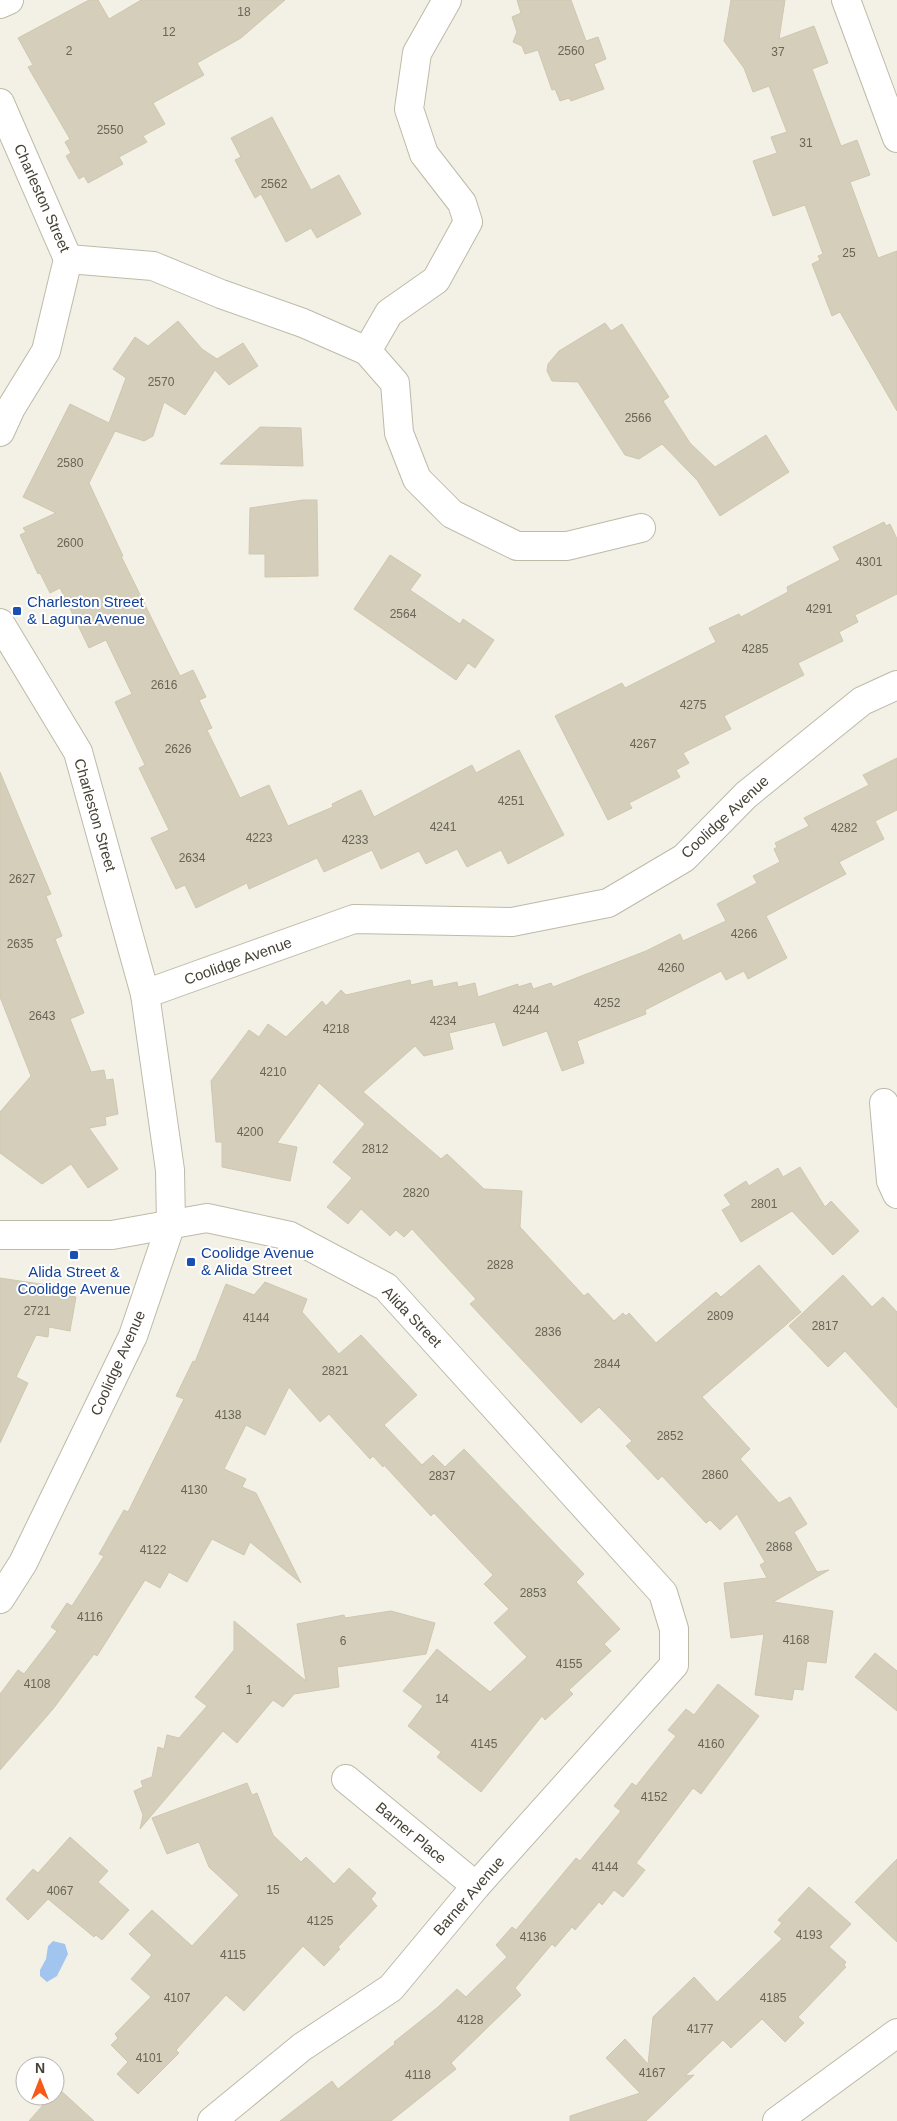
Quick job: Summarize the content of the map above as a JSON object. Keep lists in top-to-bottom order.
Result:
{
  "streets": {
    "street": [
      "Charleston Street",
      "Coolidge Avenue",
      "Alida Street",
      "Barner Place",
      "Barner Avenue"
    ]
  },
  "crossings": [
    ["Charleston Street", "Coolidge Avenue"],
    ["Coolidge Avenue", "Alida Street"],
    ["Alida Street", "Barner Avenue"],
    ["Barner Place", "Barner Avenue"]
  ],
  "places": {
    "transit": ["Charleston Street & Laguna Avenue", "Alida Street & Coolidge Avenue", "Coolidge Avenue & Alida Street"]
  },
  "house_numbers": [
    "18",
    "12",
    "2",
    "2560",
    "37",
    "2550",
    "31",
    "2562",
    "25",
    "2570",
    "2566",
    "2580",
    "2600",
    "4301",
    "4291",
    "2564",
    "4285",
    "2616",
    "4275",
    "4267",
    "2626",
    "4251",
    "4241",
    "4282",
    "4223",
    "4233",
    "2634",
    "2627",
    "4266",
    "2635",
    "4260",
    "4252",
    "4244",
    "2643",
    "4234",
    "4218",
    "4210",
    "4200",
    "2812",
    "2820",
    "2801",
    "2828",
    "2721",
    "2809",
    "4144",
    "2817",
    "2836",
    "2844",
    "2821",
    "4138",
    "2852",
    "2860",
    "2837",
    "4130",
    "2868",
    "4122",
    "2853",
    "4116",
    "4168",
    "6",
    "4155",
    "4108",
    "1",
    "14",
    "4145",
    "4160",
    "4152",
    "4144",
    "15",
    "4067",
    "4125",
    "4193",
    "4136",
    "4115",
    "4107",
    "4185",
    "4128",
    "4177",
    "4101",
    "4167",
    "4118"
  ],
  "north": "top"
}
